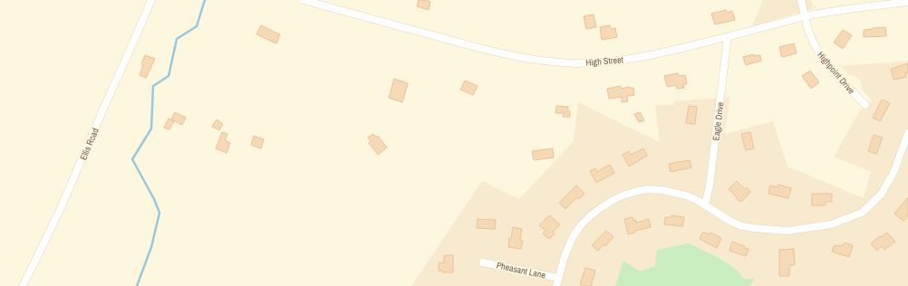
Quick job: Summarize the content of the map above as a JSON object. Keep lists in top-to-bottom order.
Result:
{
  "streets": {
    "street": [
      "High Street",
      "Highpoint Drive",
      "Eagle Drive",
      "Ellis Road",
      "Pheasant Lane"
    ]
  },
  "crossings": [
    ["High Street", "Highpoint Drive"],
    ["High Street", "Eagle Drive"]
  ]
}
